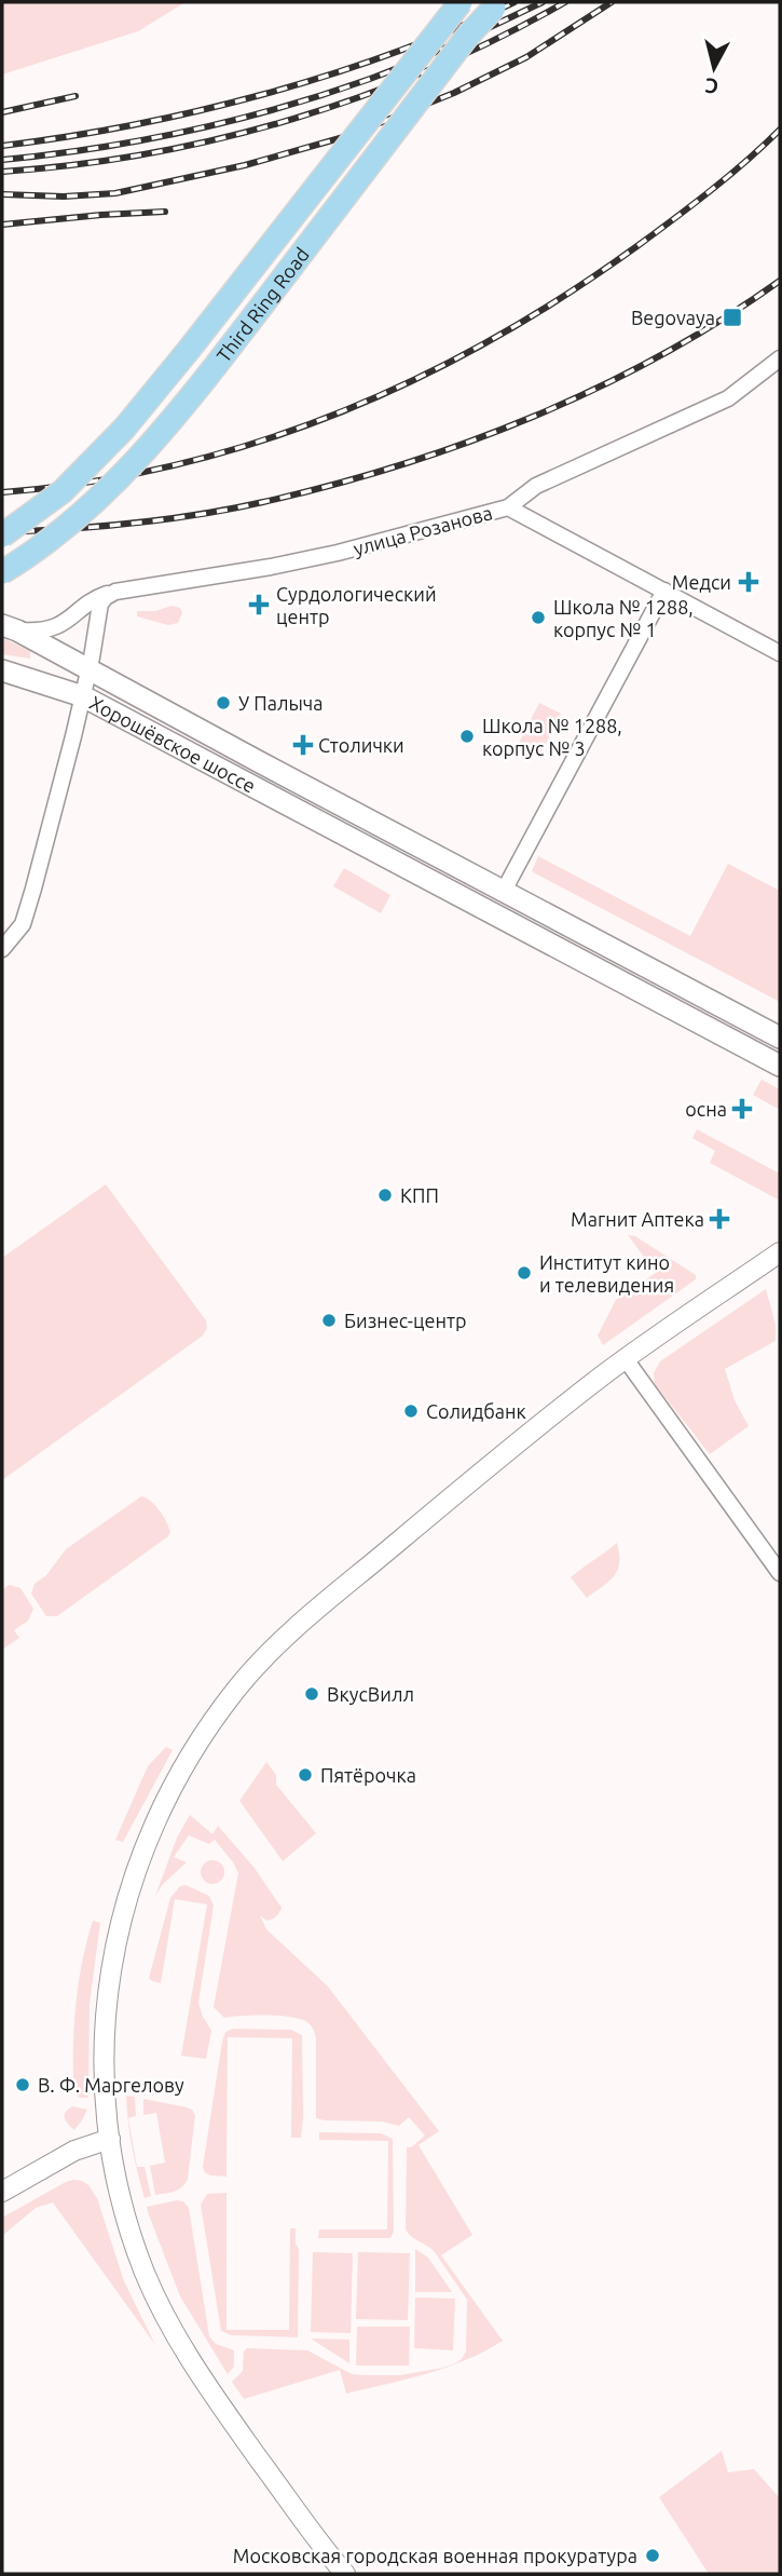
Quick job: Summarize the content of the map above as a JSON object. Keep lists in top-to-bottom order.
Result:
{
  "streets": {
    "main road": ["Third Ring Road", "Хорошёвское шоссе"],
    "street": ["улица Розанова"]
  },
  "places": {
    "transit": ["Begovaya"],
    "health": [
      "Медси",
      "Сурдологический центр",
      "Столички",
      "осна",
      "Магнит Аптека"
    ],
    "other": [
      "Школа № 1288, корпус № 1",
      "У Палыча",
      "Школа № 1288, корпус № 3",
      "КПП",
      "Институт кино и телевидения",
      "Бизнес-центр",
      "Солидбанк",
      "ВкусВилл",
      "Пятёрочка",
      "В. Ф. Маргелову",
      "Московская городская военная прокуратура"
    ]
  },
  "north": "bottom"
}
